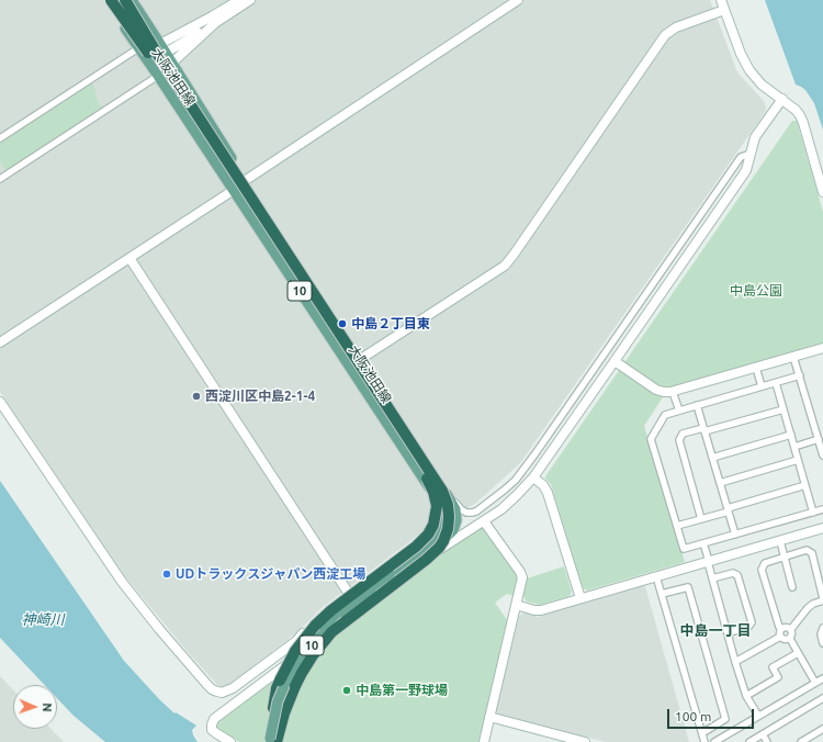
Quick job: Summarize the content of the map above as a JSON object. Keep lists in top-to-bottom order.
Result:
{
  "streets": {
    "main road": ["大阪池田線", "10"]
  },
  "districts": ["中島一丁目"],
  "water": ["神崎川"],
  "parks": ["中島公園"],
  "places": [
    "中島２丁目東",
    "西淀川区中島2-1-4",
    "UDトラックスジャパン西淀工場",
    "中島第一野球場"
  ],
  "scale_bar": "100 m",
  "north": "right"
}
